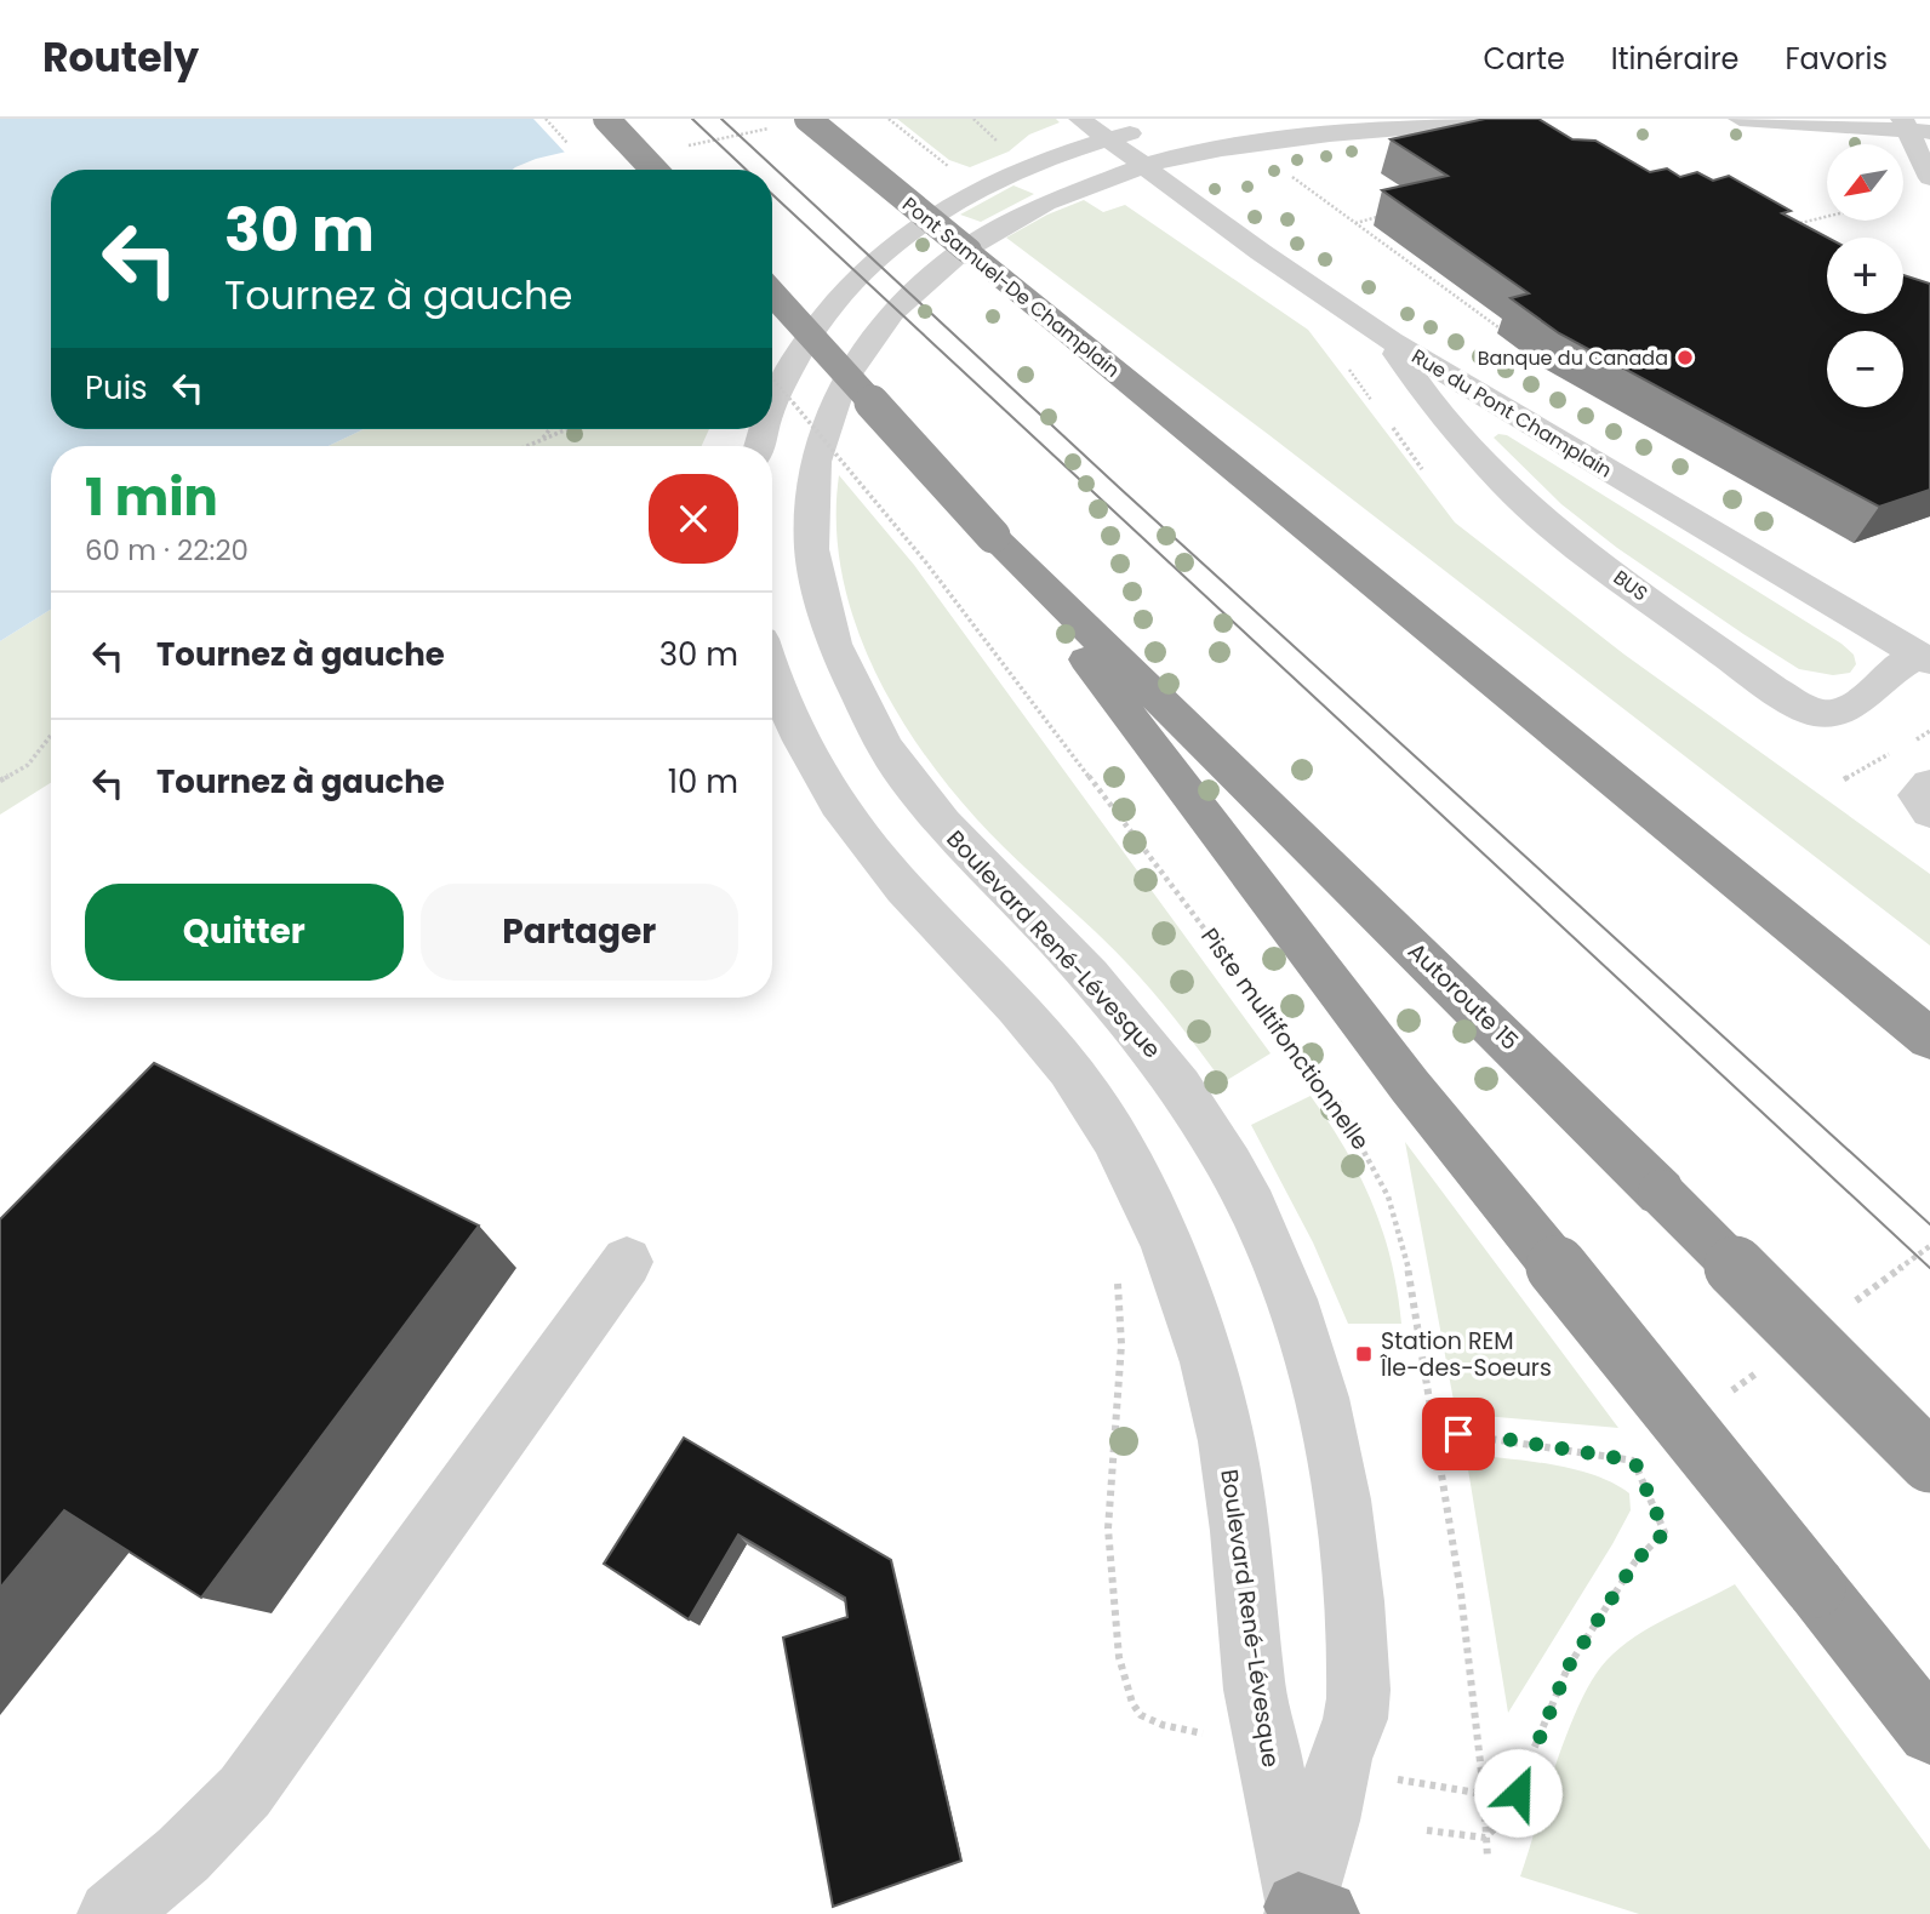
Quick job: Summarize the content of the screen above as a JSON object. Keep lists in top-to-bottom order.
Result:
{
  "streets": {
    "highway": ["Pont Samuel-De Champlain", "Autoroute 15"],
    "street": ["Rue du Pont Champlain", "BUS", "Boulevard René-Lévesque"],
    "path": ["Piste multifonctionnelle"]
  },
  "crossings": [
    ["Rue du Pont Champlain", "BUS"],
    ["Rue du Pont Champlain", "Boulevard René-Lévesque"]
  ],
  "places": {
    "other": ["Banque du Canada"],
    "transit": ["Station REM Île-des-Soeurs"]
  },
  "north": "bottom left",
  "page": {
    "header": "Routely",
    "nav": ["Carte", "Itinéraire", "Favoris"],
    "map_buttons": ["+", "−"],
    "turn": ["30 m", "Tournez à gauche"],
    "then": "Puis",
    "heading": ["1 min", "60 m · 22:20"],
    "list": [
      {
        "name": "Tournez à gauche",
        "value": "30 m"
      },
      {
        "name": "Tournez à gauche",
        "value": "10 m"
      }
    ],
    "buttons": ["Quitter", "Partager"]
  }
}
